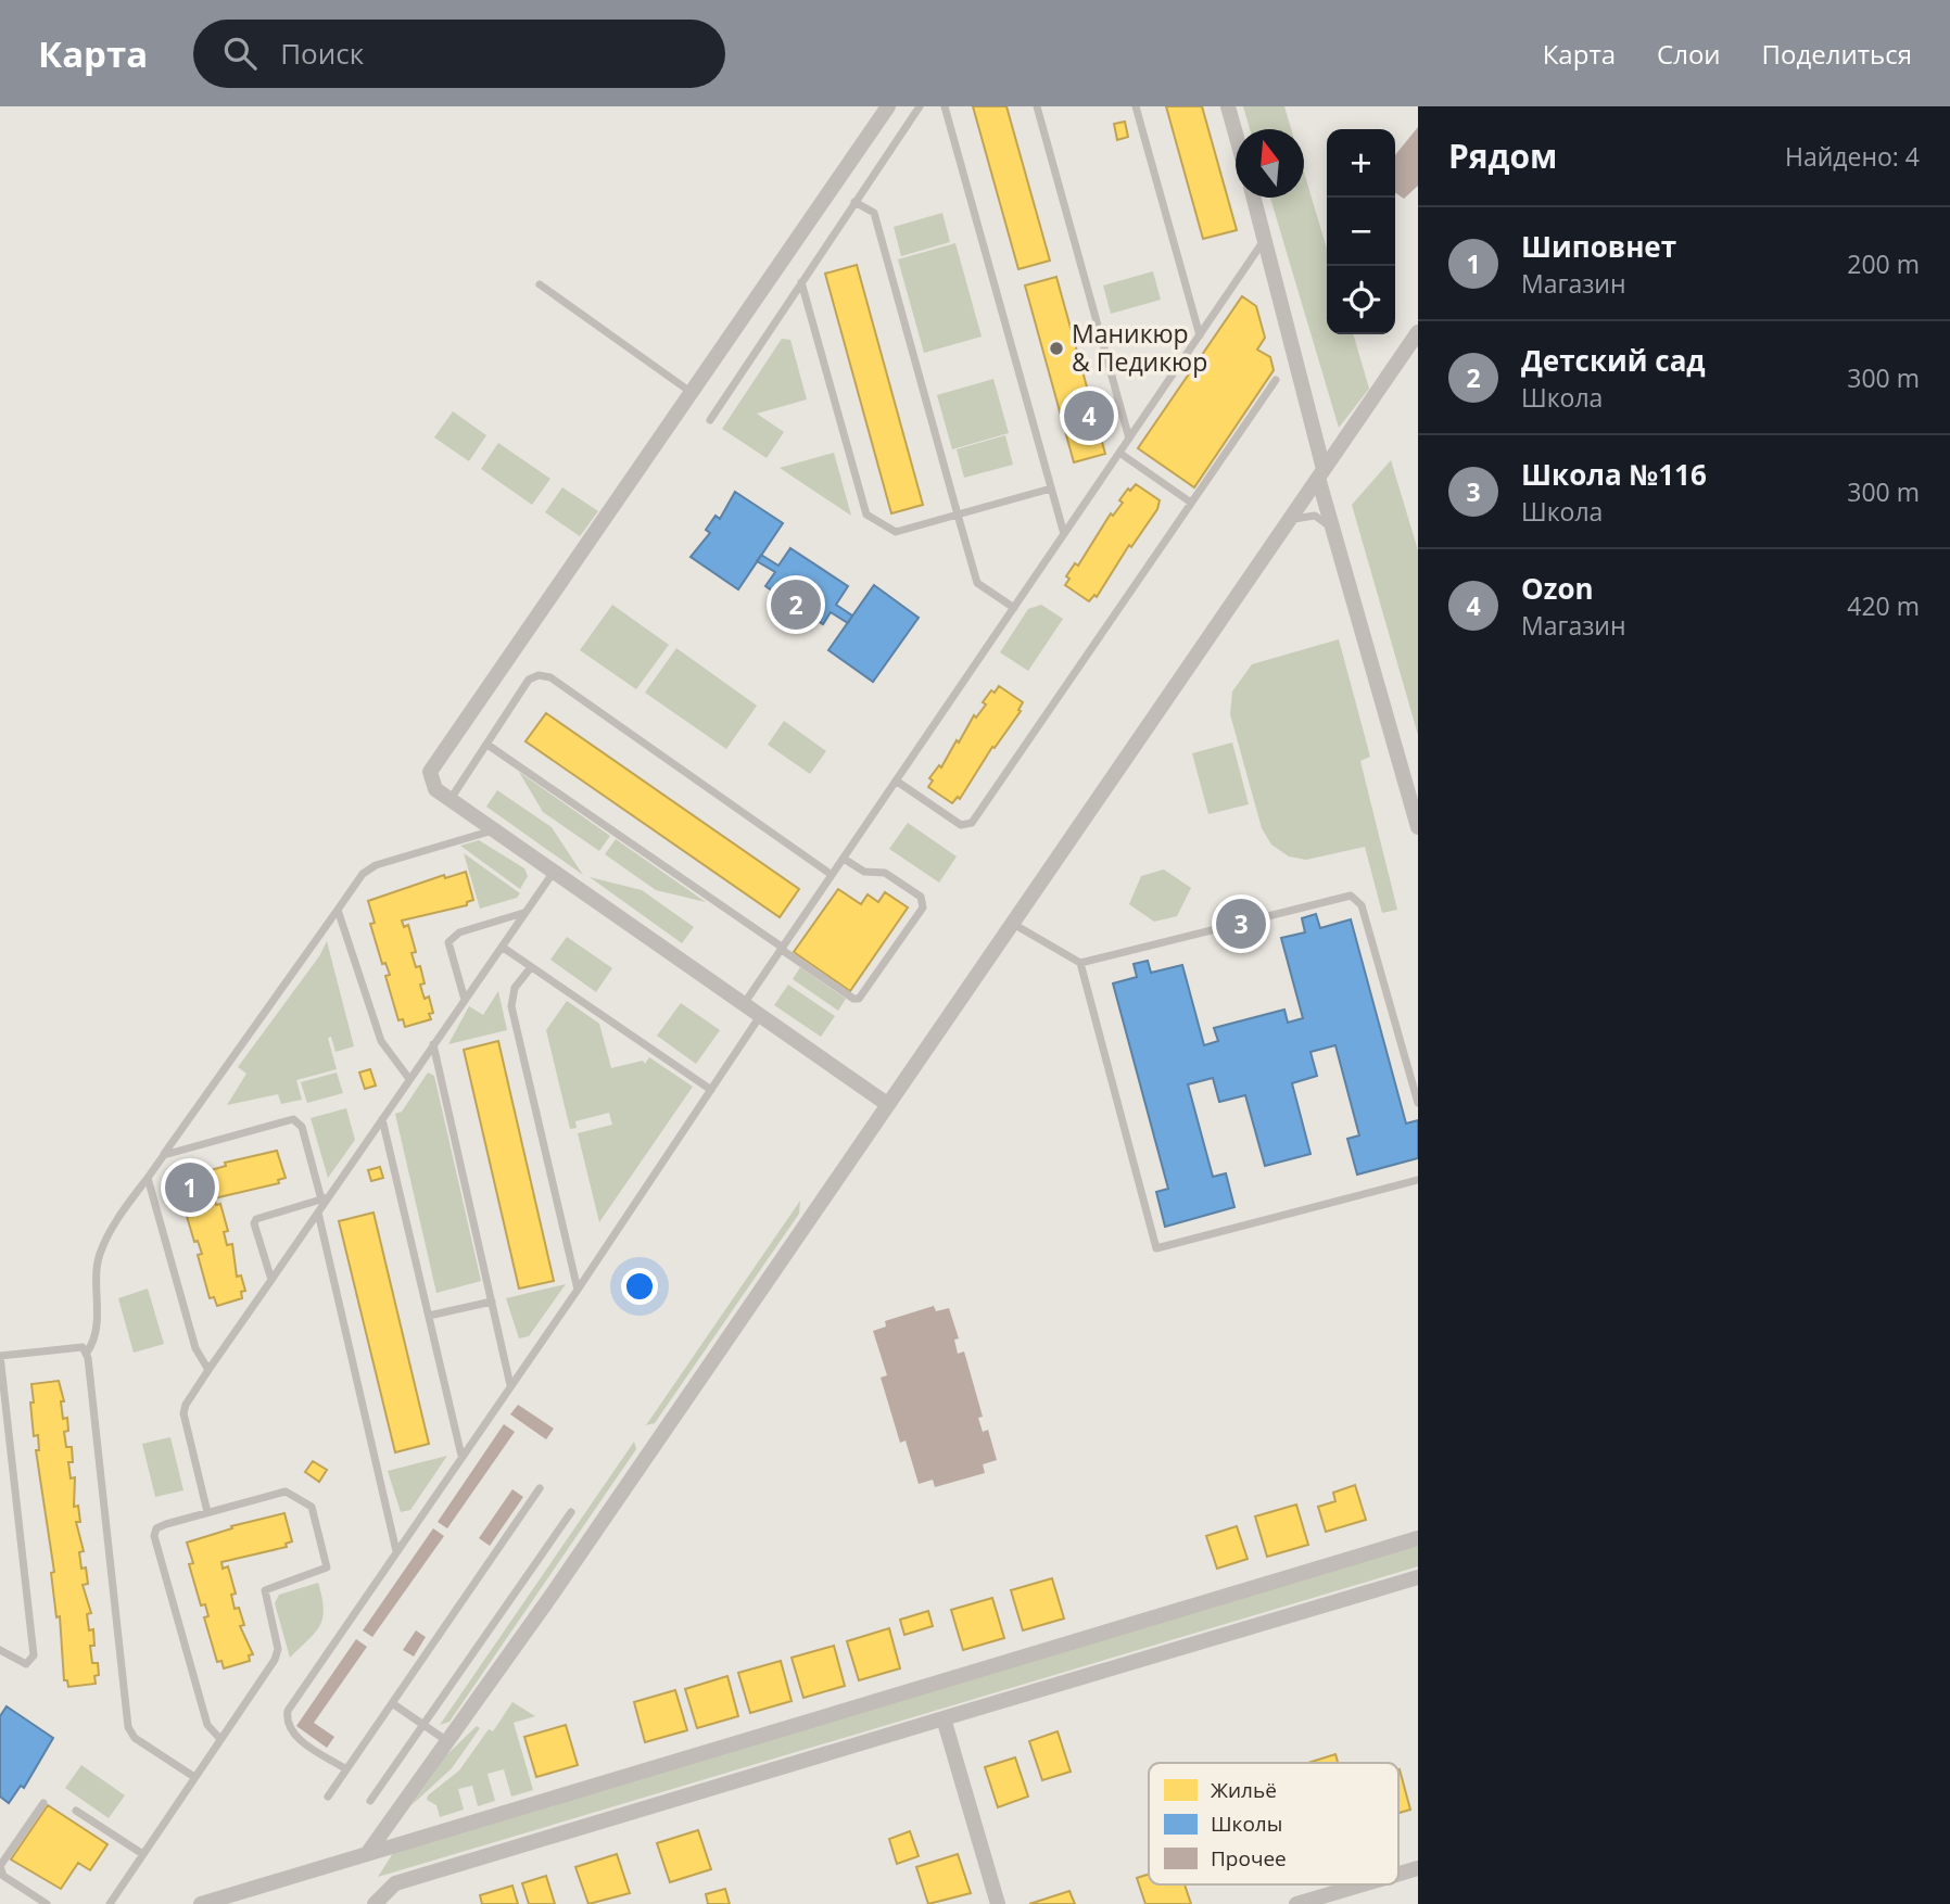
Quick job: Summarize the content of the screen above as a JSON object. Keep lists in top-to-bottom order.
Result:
{
  "places": ["Маникюр & Педикюр"],
  "legend": ["Жильё", "Школы", "Прочее"],
  "north": "top",
  "page": {
    "header": "Карта",
    "search": "Поиск",
    "nav": ["Карта", "Слои", "Поделиться"],
    "heading": ["Рядом", "Найдено: 4"],
    "map_buttons": ["+", "−"],
    "list": [
      {
        "mark": "1",
        "name": "Шиповнет",
        "note": "Магазин",
        "value": "200 m"
      },
      {
        "mark": "2",
        "name": "Детский сад",
        "note": "Школа",
        "value": "300 m"
      },
      {
        "mark": "3",
        "name": "Школа №116",
        "note": "Школа",
        "value": "300 m"
      },
      {
        "mark": "4",
        "name": "Ozon",
        "note": "Магазин",
        "value": "420 m"
      }
    ],
    "pins": [
      "4",
      "2",
      "3",
      "1"
    ]
  }
}
